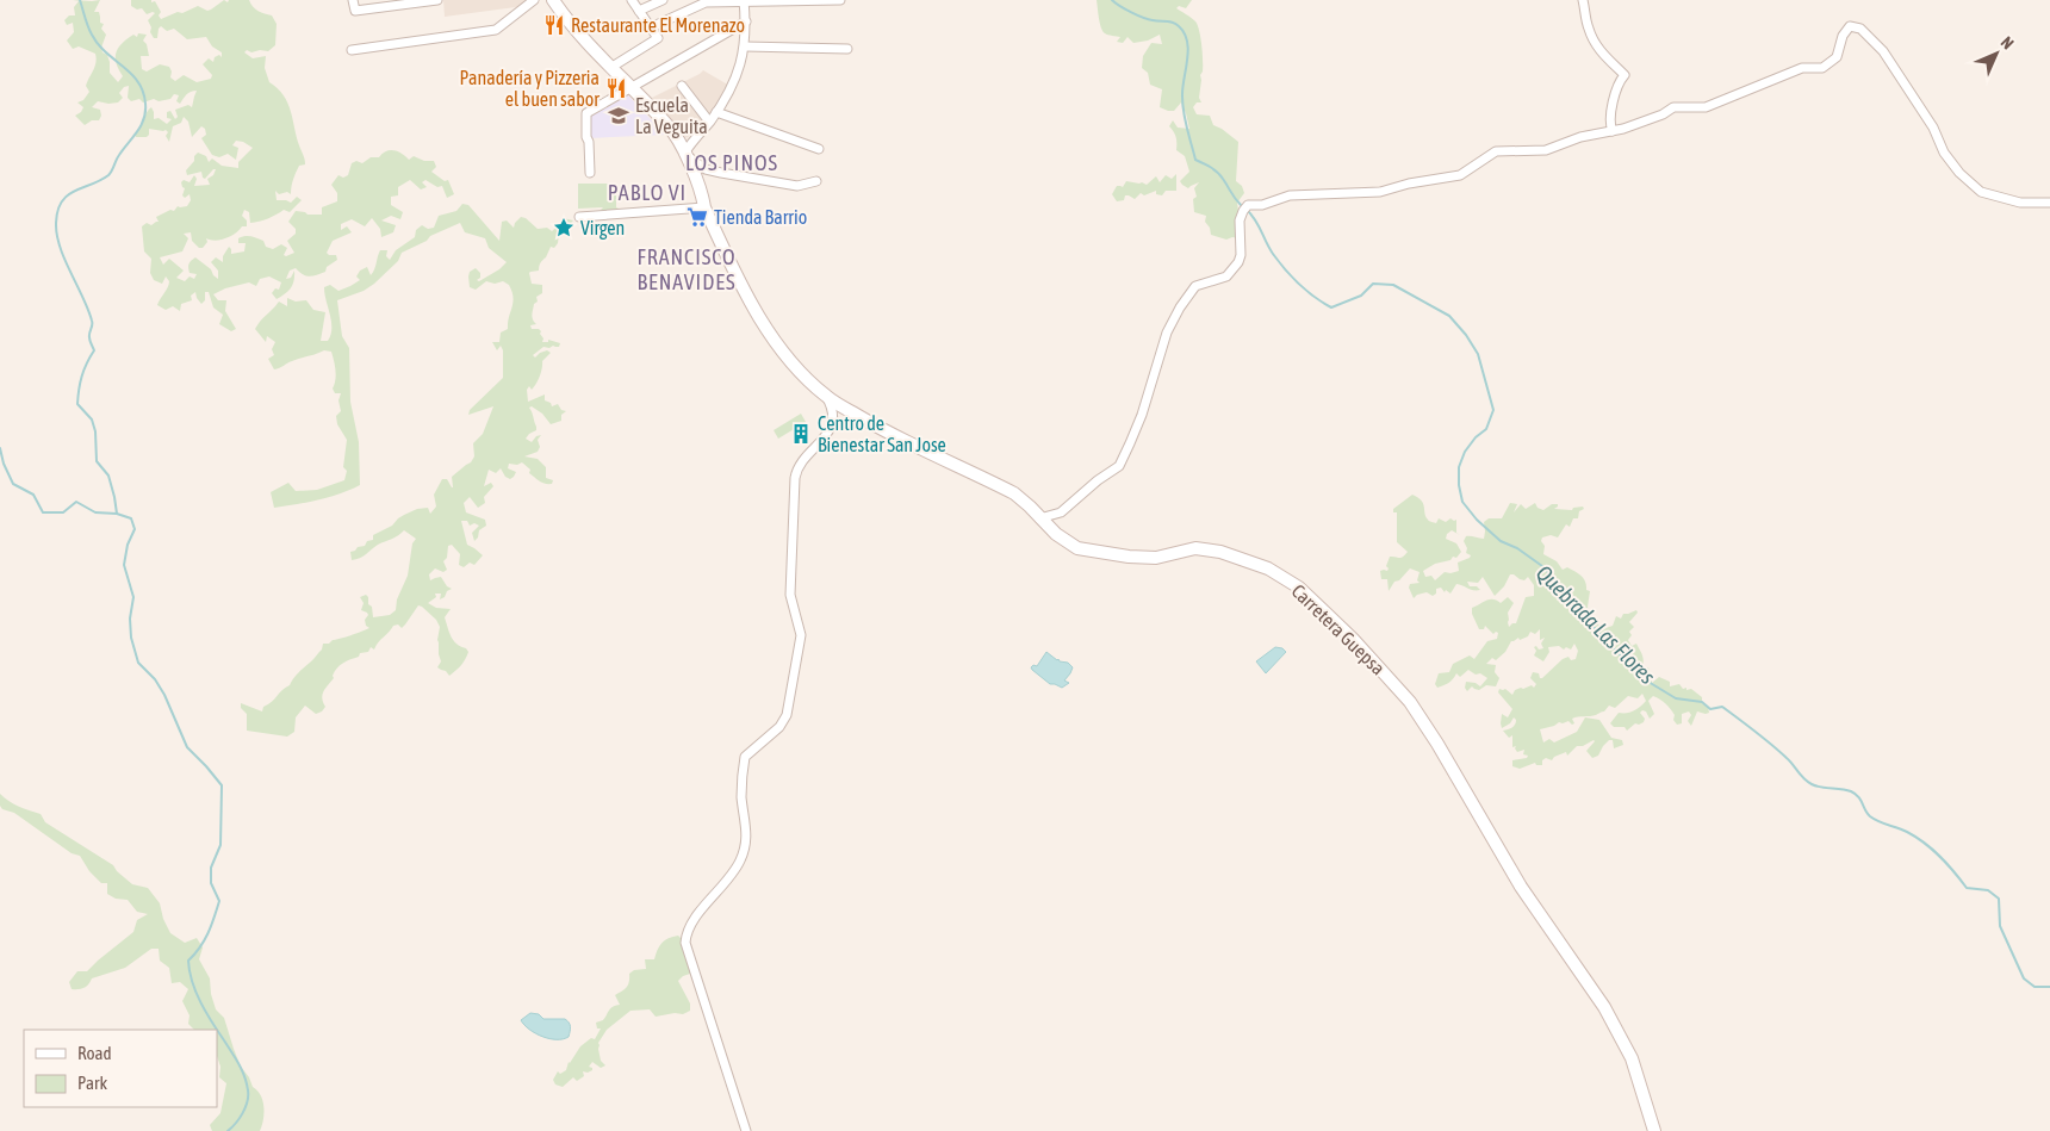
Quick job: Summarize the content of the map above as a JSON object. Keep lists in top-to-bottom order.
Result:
{
  "streets": {
    "street": ["Carretera Guepsa"]
  },
  "districts": ["LOS PINOS", "PABLO VI", "FRANCISCO BENAVIDES"],
  "water": ["Quebrada Las Flores"],
  "places": {
    "restaurant": ["Restaurante El Morenazo", "Panadería y Pizzeria el buen sabor"],
    "school or university": ["Escuela La Veguita"],
    "supermarket": ["Tienda Barrio"],
    "place": ["Virgen"],
    "building": ["Centro de Bienestar San Jose"]
  },
  "legend": ["Road", "Park"],
  "north": "top right"
}
